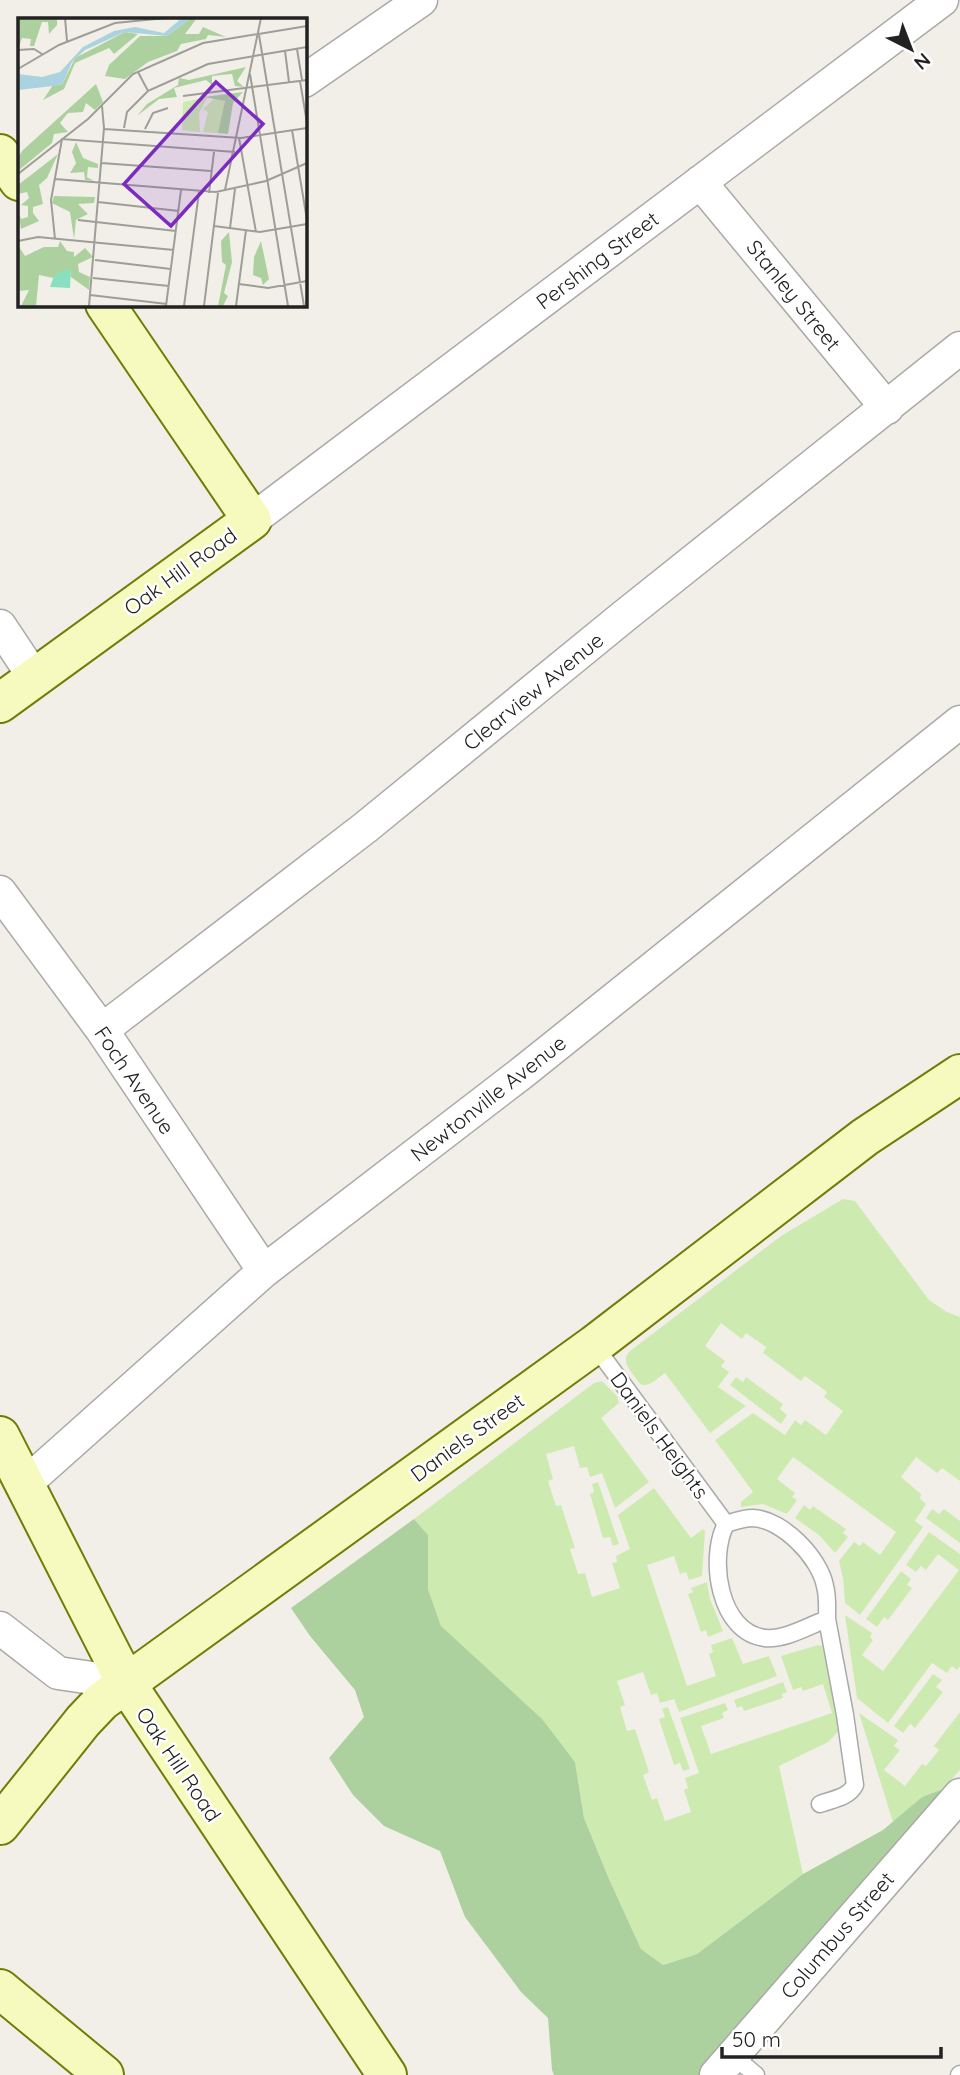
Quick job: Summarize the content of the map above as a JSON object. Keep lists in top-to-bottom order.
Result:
{
  "streets": {
    "street": [
      "Pershing Street",
      "Stanley Street",
      "Oak Hill Road",
      "Clearview Avenue",
      "Foch Avenue",
      "Newtonville Avenue",
      "Daniels Street",
      "Columbus Street"
    ],
    "lane": ["Daniels Heights"]
  },
  "crossings": [
    ["Pershing Street", "Stanley Street"],
    ["Pershing Street", "Oak Hill Road"],
    ["Stanley Street", "Clearview Avenue"],
    ["Oak Hill Road", "Newtonville Avenue"],
    ["Oak Hill Road", "Daniels Street"],
    ["Clearview Avenue", "Foch Avenue"],
    ["Foch Avenue", "Newtonville Avenue"],
    ["Daniels Heights", "Daniels Street"]
  ],
  "scale_bar": "50 m",
  "north": "bottom right"
}
